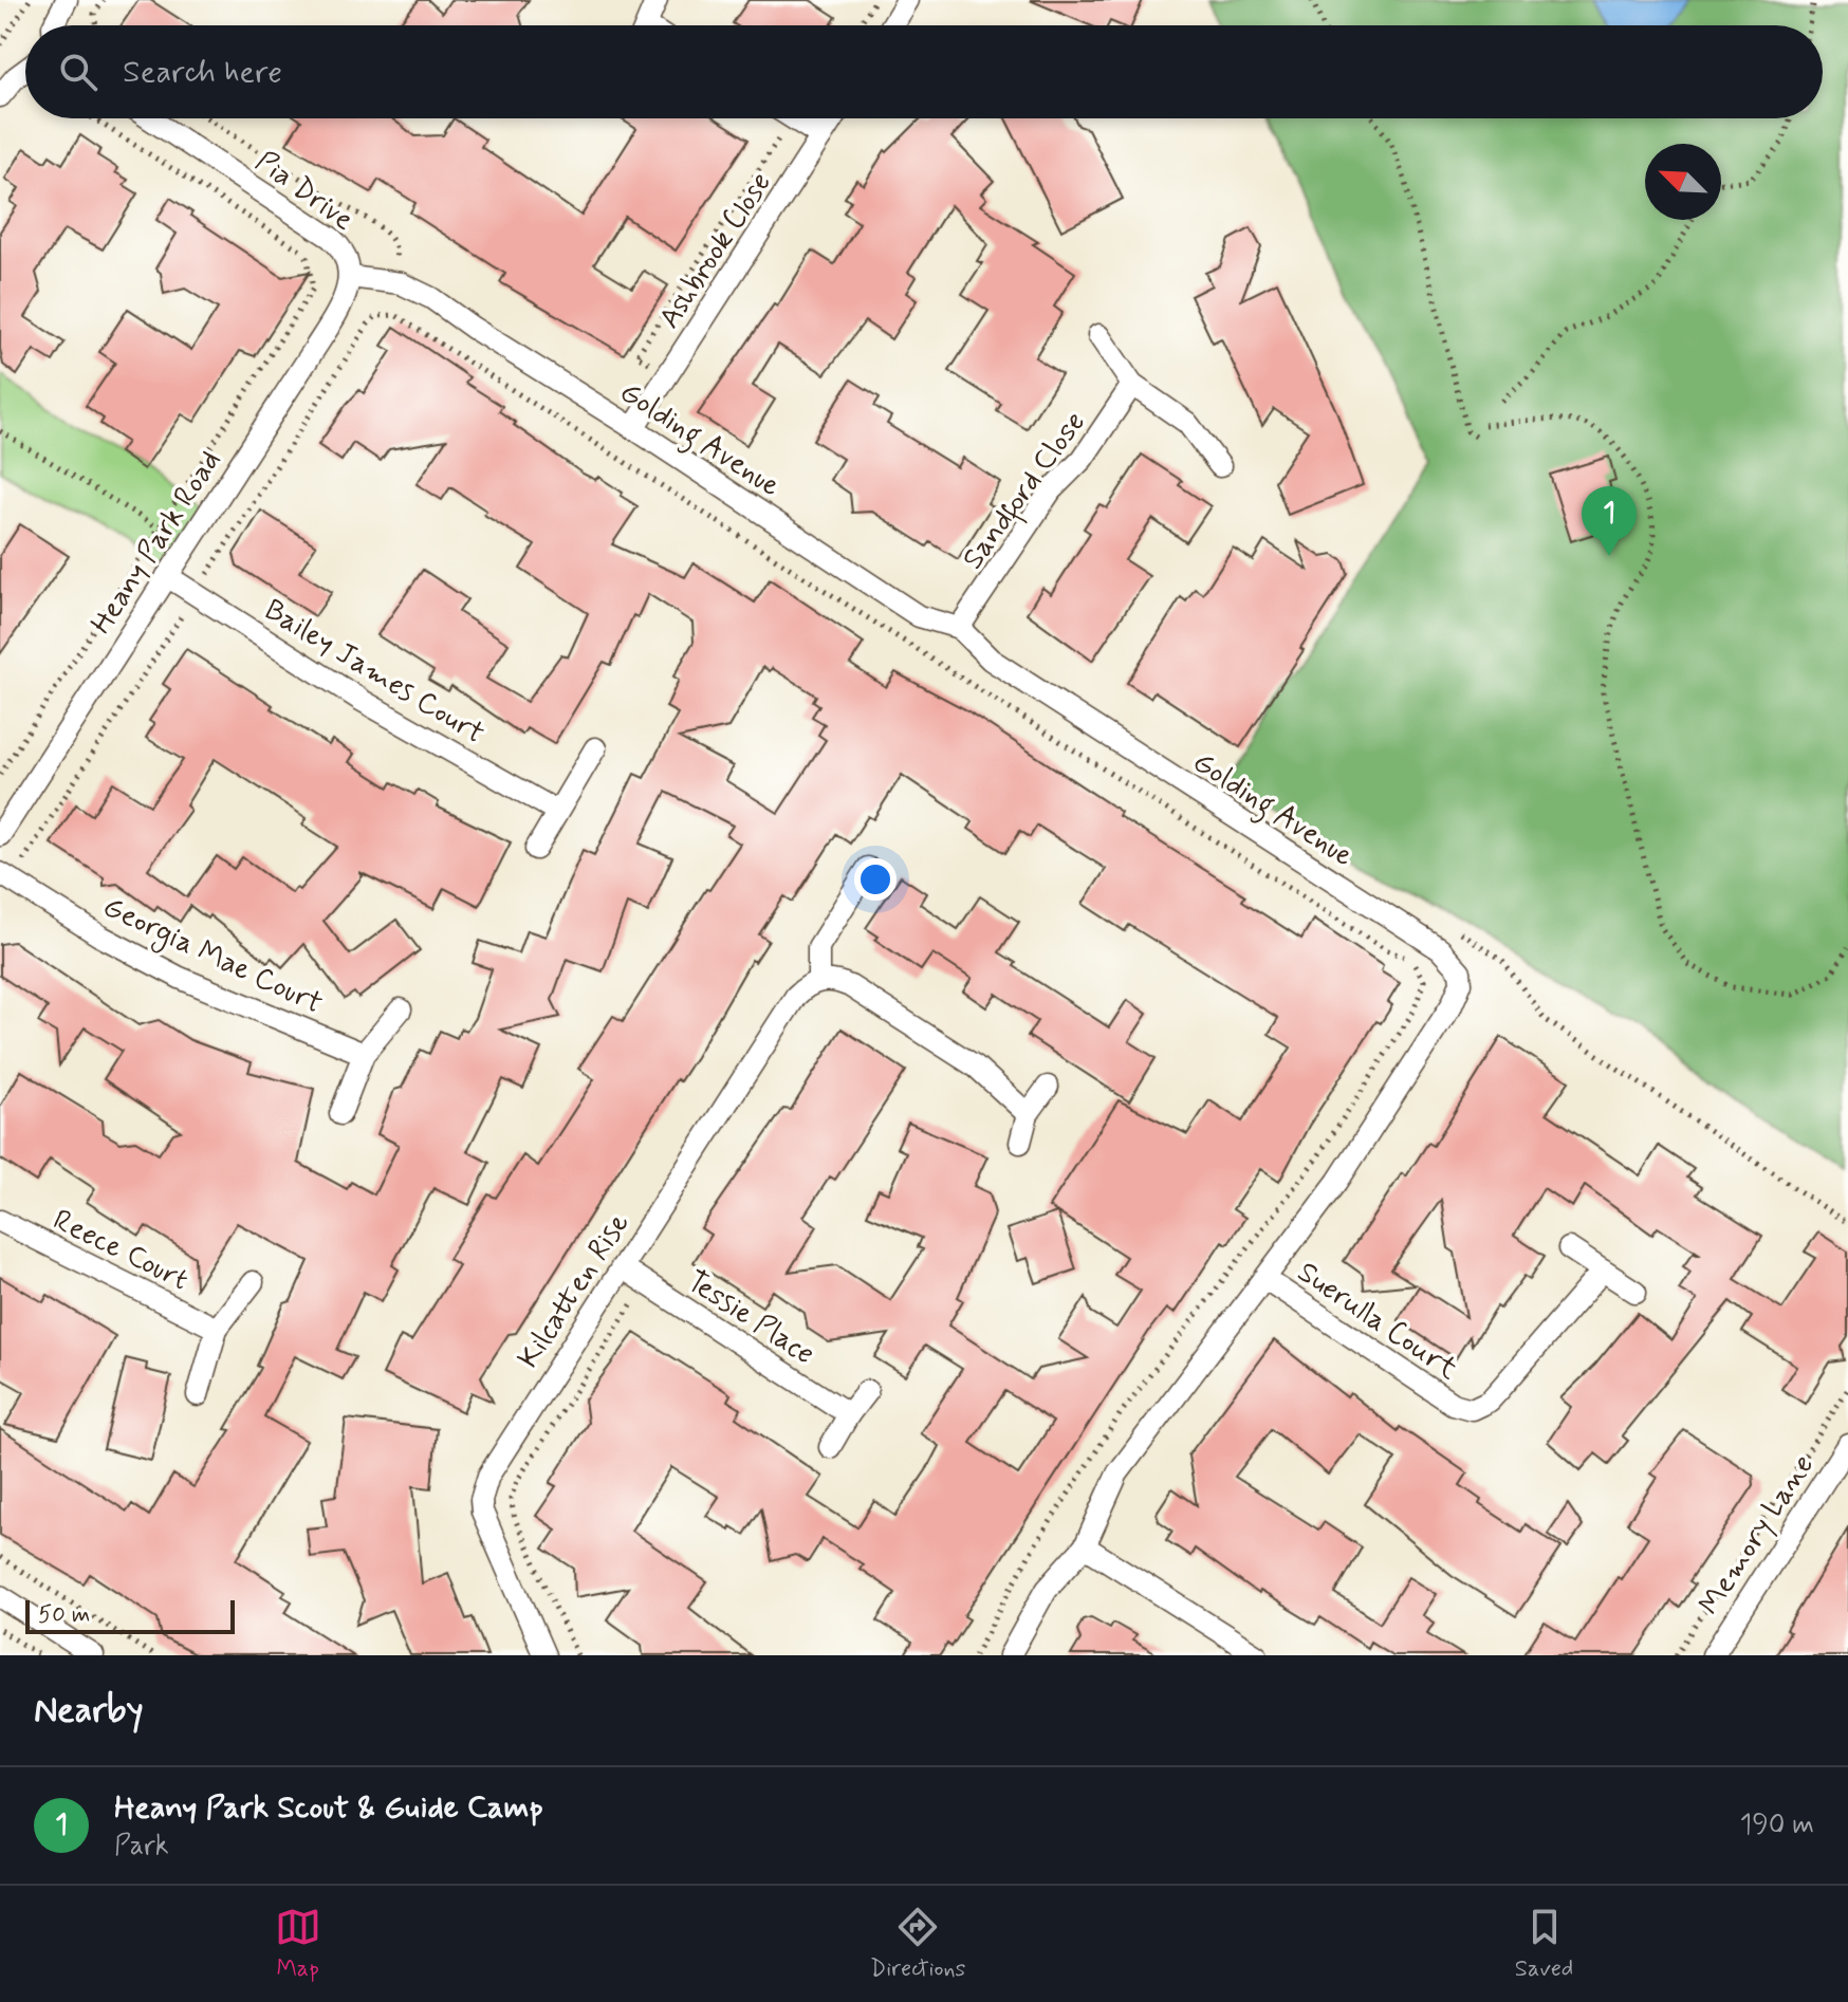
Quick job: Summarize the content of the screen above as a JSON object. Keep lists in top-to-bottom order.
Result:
{
  "streets": {
    "street": [
      "Pia Drive",
      "Ashbrook Close",
      "Golding Avenue",
      "Sandford Close",
      "Heany Park Road",
      "Bailey James Court",
      "Georgia Mae Court",
      "Reece Court",
      "Kilcatten Rise",
      "Tessie Place",
      "Suerulla Court",
      "Memory Lane"
    ]
  },
  "crossings": [
    ["Pia Drive", "Golding Avenue"],
    ["Pia Drive", "Heany Park Road"],
    ["Ashbrook Close", "Golding Avenue"],
    ["Golding Avenue", "Sandford Close"],
    ["Golding Avenue", "Heany Park Road"],
    ["Golding Avenue", "Suerulla Court"],
    ["Heany Park Road", "Bailey James Court"],
    ["Kilcatten Rise", "Tessie Place"]
  ],
  "scale_bar": "50 m",
  "north": "top left",
  "page": {
    "search": "Search here",
    "pins": "1",
    "scale": "50 m",
    "heading": "Nearby",
    "list": [
      {
        "mark": "1",
        "name": "Heany Park Scout & Guide Camp",
        "note": "Park",
        "value": "190 m"
      }
    ],
    "nav": ["Map", "Directions", "Saved"]
  }
}
